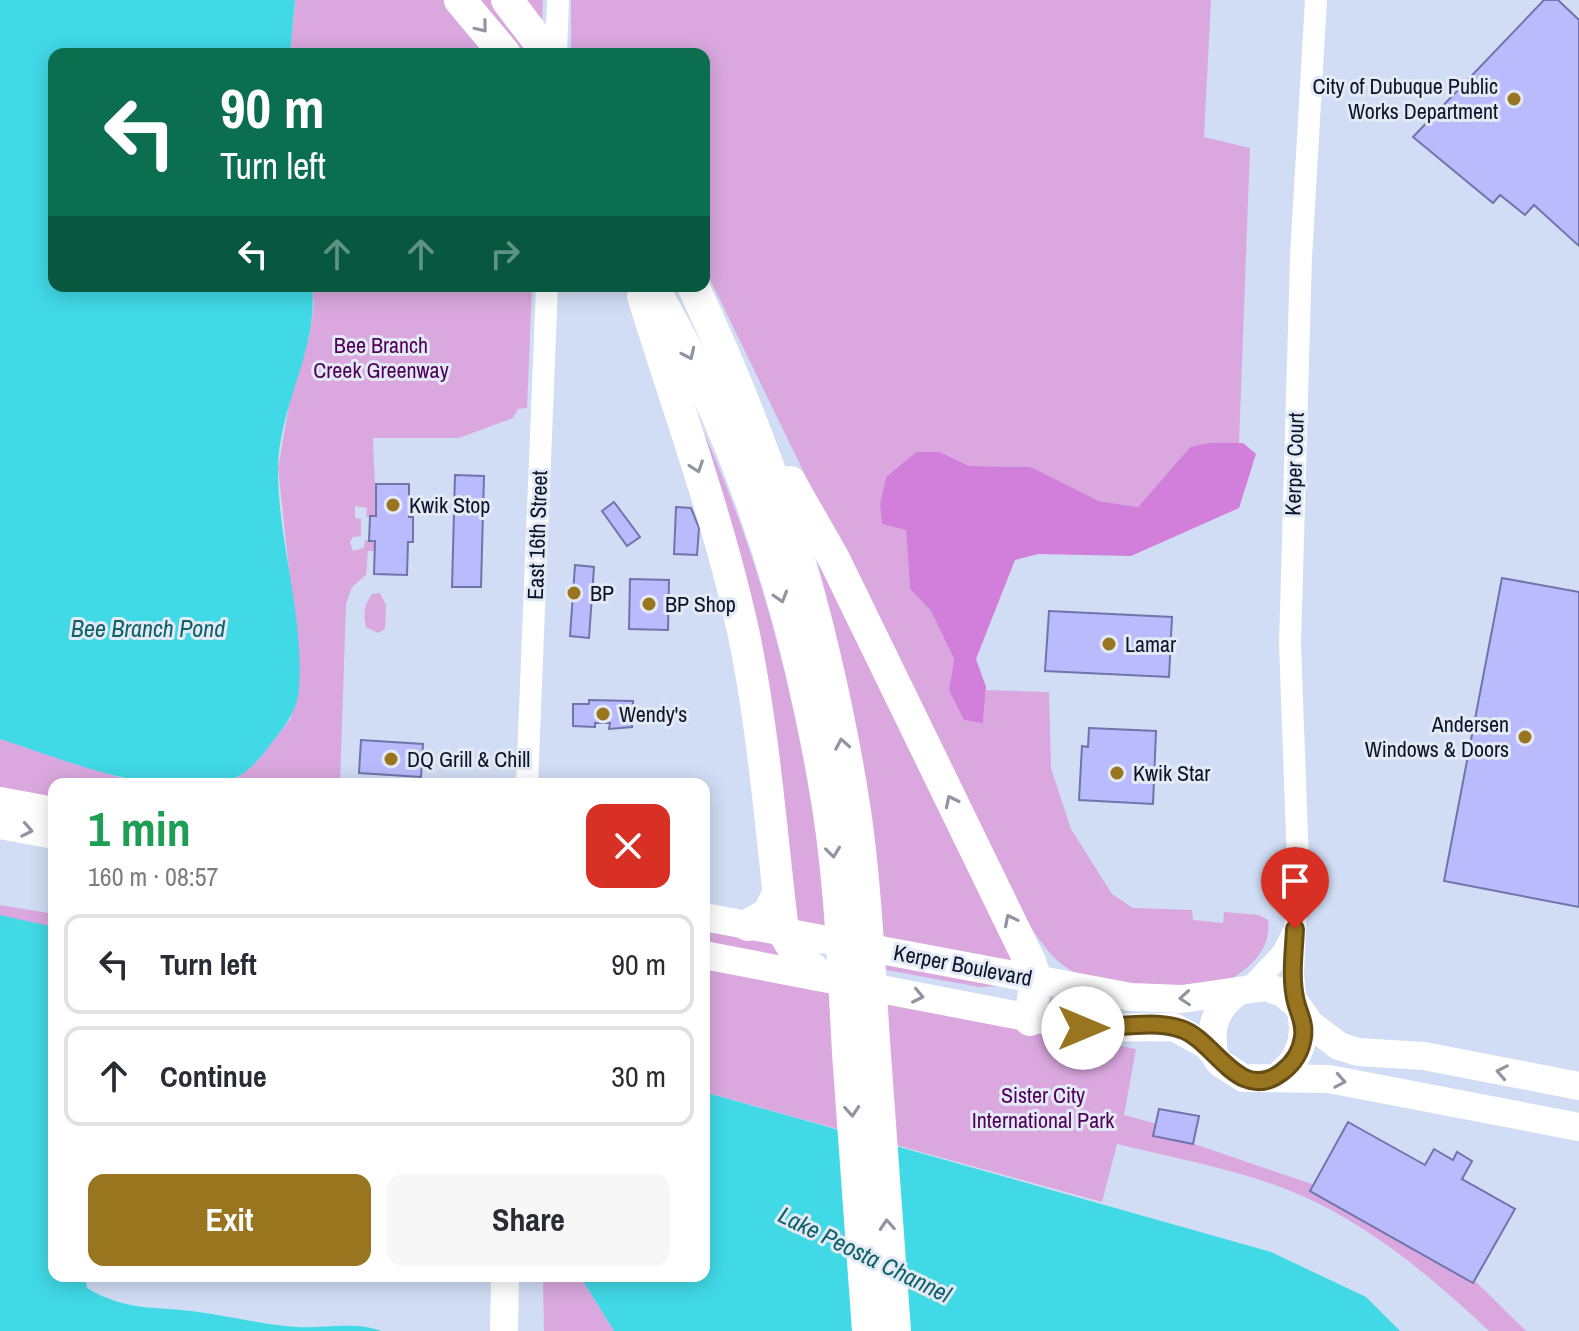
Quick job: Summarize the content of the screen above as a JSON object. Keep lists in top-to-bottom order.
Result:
{
  "streets": {
    "main road": ["Kerper Boulevard"],
    "street": ["Kerper Court", "East 16th Street"]
  },
  "crossings": [
    ["Kerper Court", "Kerper Boulevard"]
  ],
  "water": ["Bee Branch Pond", "Lake Peosta Channel"],
  "parks": ["Bee Branch Creek Greenway", "Sister City International Park"],
  "places": [
    "City of Dubuque Public Works Department",
    "Kwik Stop",
    "BP",
    "BP Shop",
    "Lamar",
    "Wendy's",
    "Andersen Windows & Doors",
    "DQ Grill & Chill",
    "Kwik Star"
  ],
  "page": {
    "turn": ["90 m", "Turn left"],
    "heading": ["1 min", "160 m · 08:57"],
    "list": [
      {
        "name": "Turn left",
        "value": "90 m"
      },
      {
        "name": "Continue",
        "value": "30 m"
      }
    ],
    "buttons": ["Exit", "Share"]
  }
}
